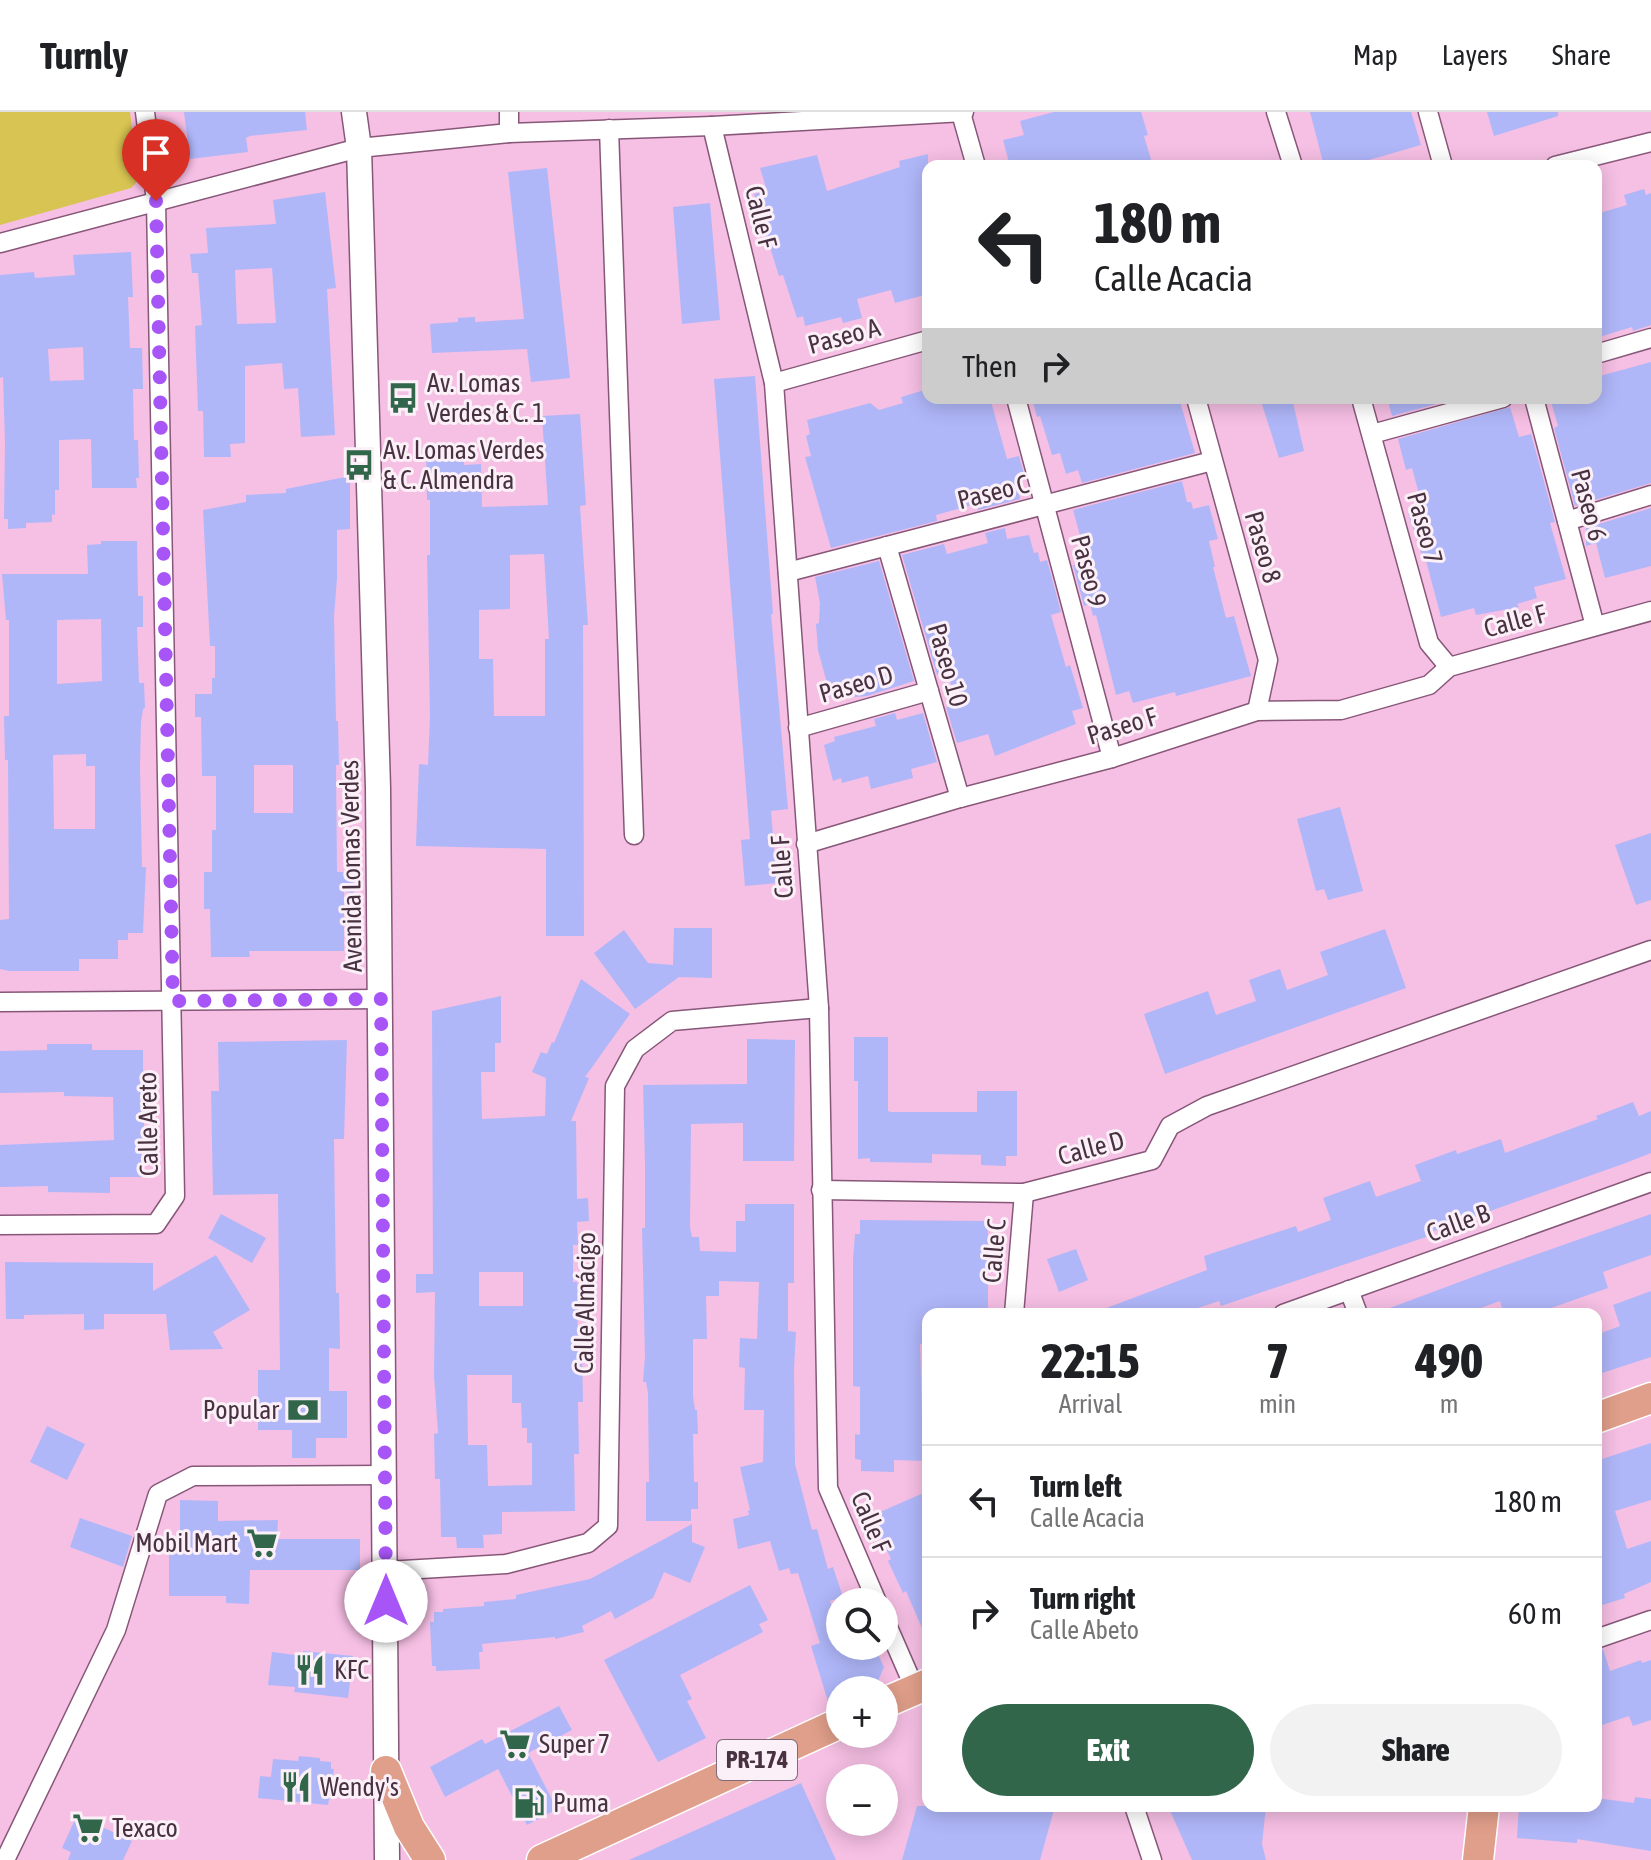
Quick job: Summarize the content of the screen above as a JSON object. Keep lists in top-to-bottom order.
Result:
{
  "streets": {
    "highway": ["PR-174"],
    "street": [
      "Calle F",
      "Paseo A",
      "Paseo C",
      "Paseo 6",
      "Paseo 7",
      "Paseo 8",
      "Paseo 9",
      "Paseo 10",
      "Paseo D",
      "Paseo F",
      "Avenida Lomas Verdes",
      "Calle Areto",
      "Calle D",
      "Calle B",
      "Calle C",
      "Calle Almácigo"
    ]
  },
  "crossings": [
    ["Calle F", "Paseo A"],
    ["Calle F", "Paseo C"],
    ["Calle F", "Paseo 6"],
    ["Calle F", "Paseo 7"],
    ["Calle F", "Paseo D"],
    ["Calle F", "Paseo F"],
    ["Calle F", "Calle D"],
    ["Calle F", "Calle Almácigo"],
    ["Paseo C", "Paseo 8"],
    ["Paseo C", "Paseo 9"],
    ["Paseo C", "Paseo 10"],
    ["Paseo 7", "Paseo F"],
    ["Paseo 8", "Paseo F"],
    ["Paseo 9", "Paseo F"],
    ["Paseo 10", "Paseo D"],
    ["Paseo 10", "Paseo F"],
    ["Avenida Lomas Verdes", "Calle Almácigo"],
    ["Calle D", "Calle C"]
  ],
  "places": {
    "bus stop": ["Av. Lomas Verdes & C. 1", "Av. Lomas Verdes & C. Almendra"],
    "bank": ["Popular"],
    "supermarket": ["Mobil Mart", "Super 7", "Texaco"],
    "restaurant": ["KFC", "Wendy's"],
    "fuel station": ["Puma"]
  },
  "page": {
    "header": "Turnly",
    "nav": ["Map", "Layers", "Share"],
    "turn": ["180 m", "Calle Acacia"],
    "then": "Then",
    "eta": [
      "22:15",
      "Arrival",
      "7",
      "min",
      "490",
      "m"
    ],
    "list": [
      {
        "name": "Turn left",
        "note": "Calle Acacia",
        "value": "180 m"
      },
      {
        "name": "Turn right",
        "note": "Calle Abeto",
        "value": "60 m"
      }
    ],
    "map_buttons": ["+", "−"],
    "buttons": ["Exit", "Share"]
  }
}
